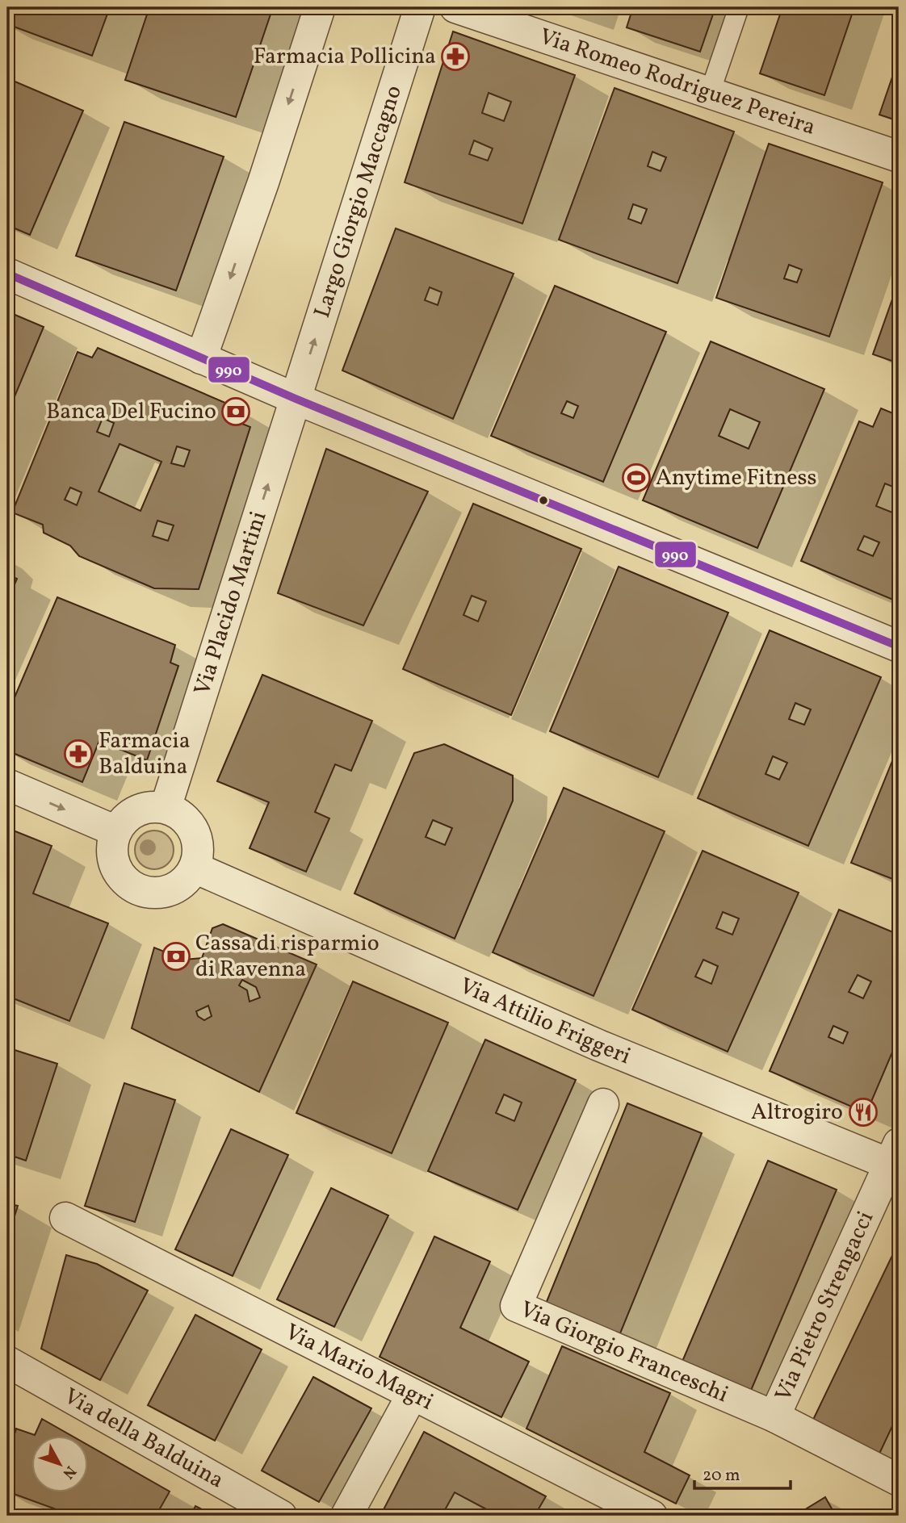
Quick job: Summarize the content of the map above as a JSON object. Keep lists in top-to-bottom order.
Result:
{
  "streets": {
    "street": [
      "Via Romeo Rodriguez Pereira",
      "Largo Giorgio Maccagno",
      "Via Placido Martini",
      "Via Attilio Friggeri",
      "Via Pietro Strengacci",
      "Via Giorgio Franceschi",
      "Via Mario Magri",
      "Via della Balduina"
    ]
  },
  "crossings": [
    ["Largo Giorgio Maccagno", "Via Placido Martini"],
    ["Via Placido Martini", "Via Attilio Friggeri"],
    ["Via Attilio Friggeri", "Via Pietro Strengacci"],
    ["Via Pietro Strengacci", "Via Giorgio Franceschi"]
  ],
  "one_way": ["Via Placido Martini"],
  "places": {
    "pharmacy": ["Farmacia Pollicina", "Farmacia Balduina"],
    "bank": ["Banca Del Fucino", "Cassa di risparmio di Ravenna"],
    "sports": ["Anytime Fitness"],
    "restaurant": ["Altrogiro"]
  },
  "lines": ["transit line 990"],
  "scale_bar": "20 m",
  "north": "bottom right"
}
